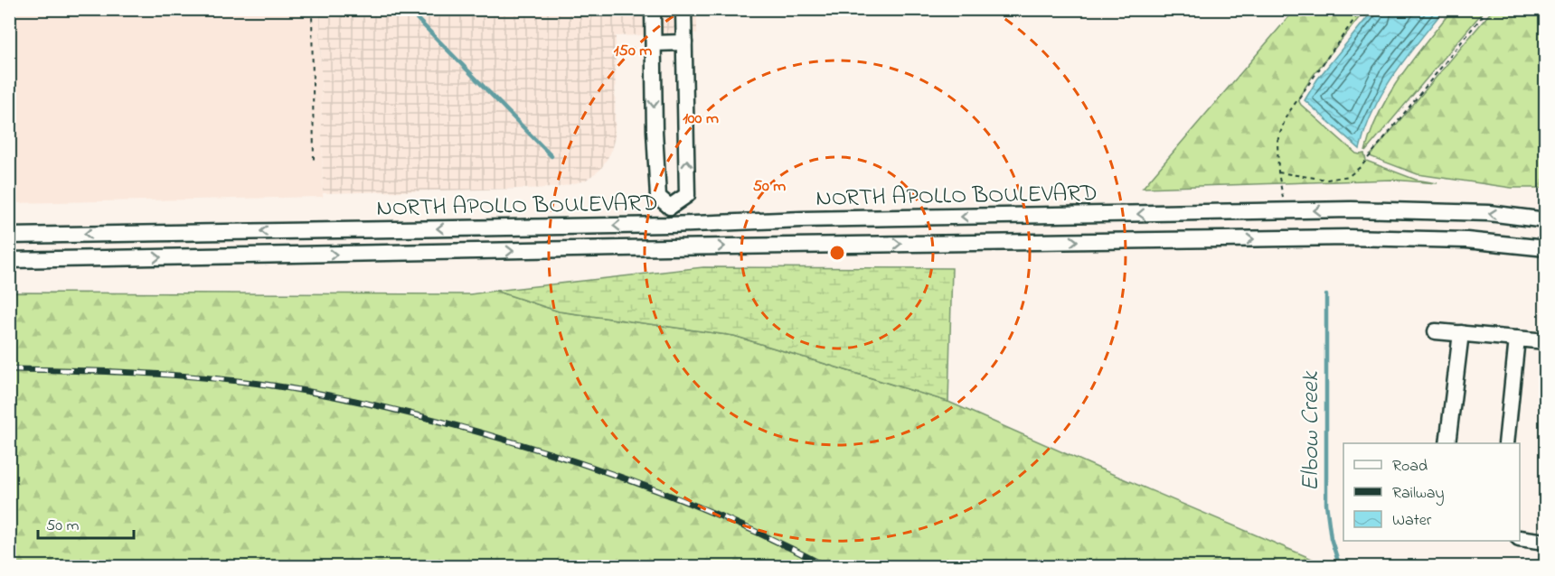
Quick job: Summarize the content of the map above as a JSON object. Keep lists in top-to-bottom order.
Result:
{
  "streets": {
    "street": ["NORTH APOLLO BOULEVARD"]
  },
  "water": ["Elbow Creek"],
  "legend": ["Road", "Railway", "Water"],
  "scale_bar": "50 m",
  "rings": ["150 m", "100 m", "50 m"]
}
